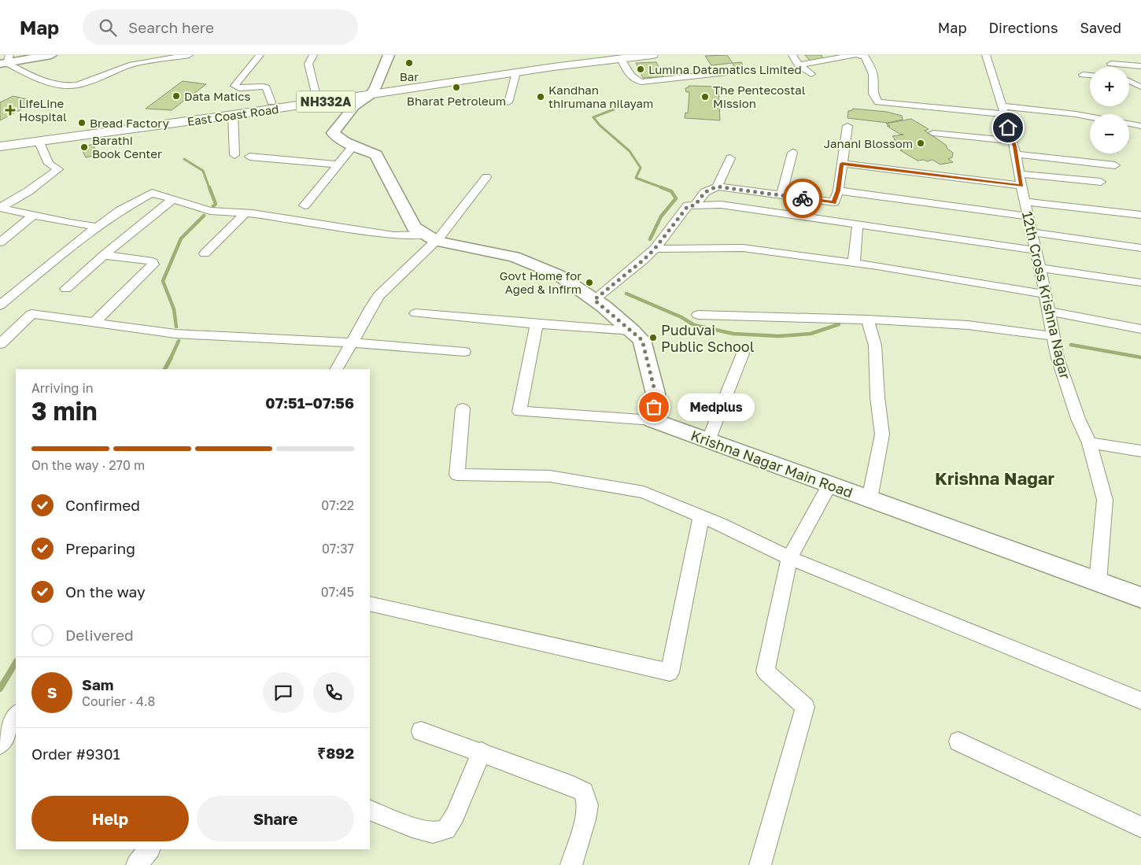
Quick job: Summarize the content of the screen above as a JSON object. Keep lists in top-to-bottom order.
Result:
{
  "streets": {
    "highway": ["NH332A", "East Coast Road"],
    "street": ["12th Cross Krishna Nagar", "Krishna Nagar Main Road"]
  },
  "crossings": [
    ["12th Cross Krishna Nagar", "Krishna Nagar Main Road"]
  ],
  "districts": ["Krishna Nagar"],
  "places": {
    "other": [
      "Bar",
      "Lumina Datamatics Limited",
      "Bharat Petroleum",
      "Data Matics",
      "Kandhan thirumana nilayam",
      "The Pentecostal Mission",
      "Bread Factory",
      "Janani Blossom",
      "Barathi Book Center",
      "Govt Home for Aged & Infirm",
      "Puduvai Public School",
      "Medplus"
    ],
    "health": ["LifeLine Hospital"]
  },
  "page": {
    "header": "Map",
    "search": "Search here",
    "nav": ["Map", "Directions", "Saved"],
    "map_buttons": ["+", "−"],
    "heading": ["3 min", "Arriving in", "07:51–07:56"],
    "panel": [
      "Sam",
      "Courier · 4.8",
      "Order #9301",
      "₹892"
    ],
    "bubble": "Medplus",
    "bar": "On the way · 270 m",
    "list": [
      ["Confirmed", "07:22"],
      ["Preparing", "07:37"],
      ["On the way", "07:45"],
      "Delivered"
    ],
    "round": "S",
    "buttons": ["Help", "Share"]
  }
}
